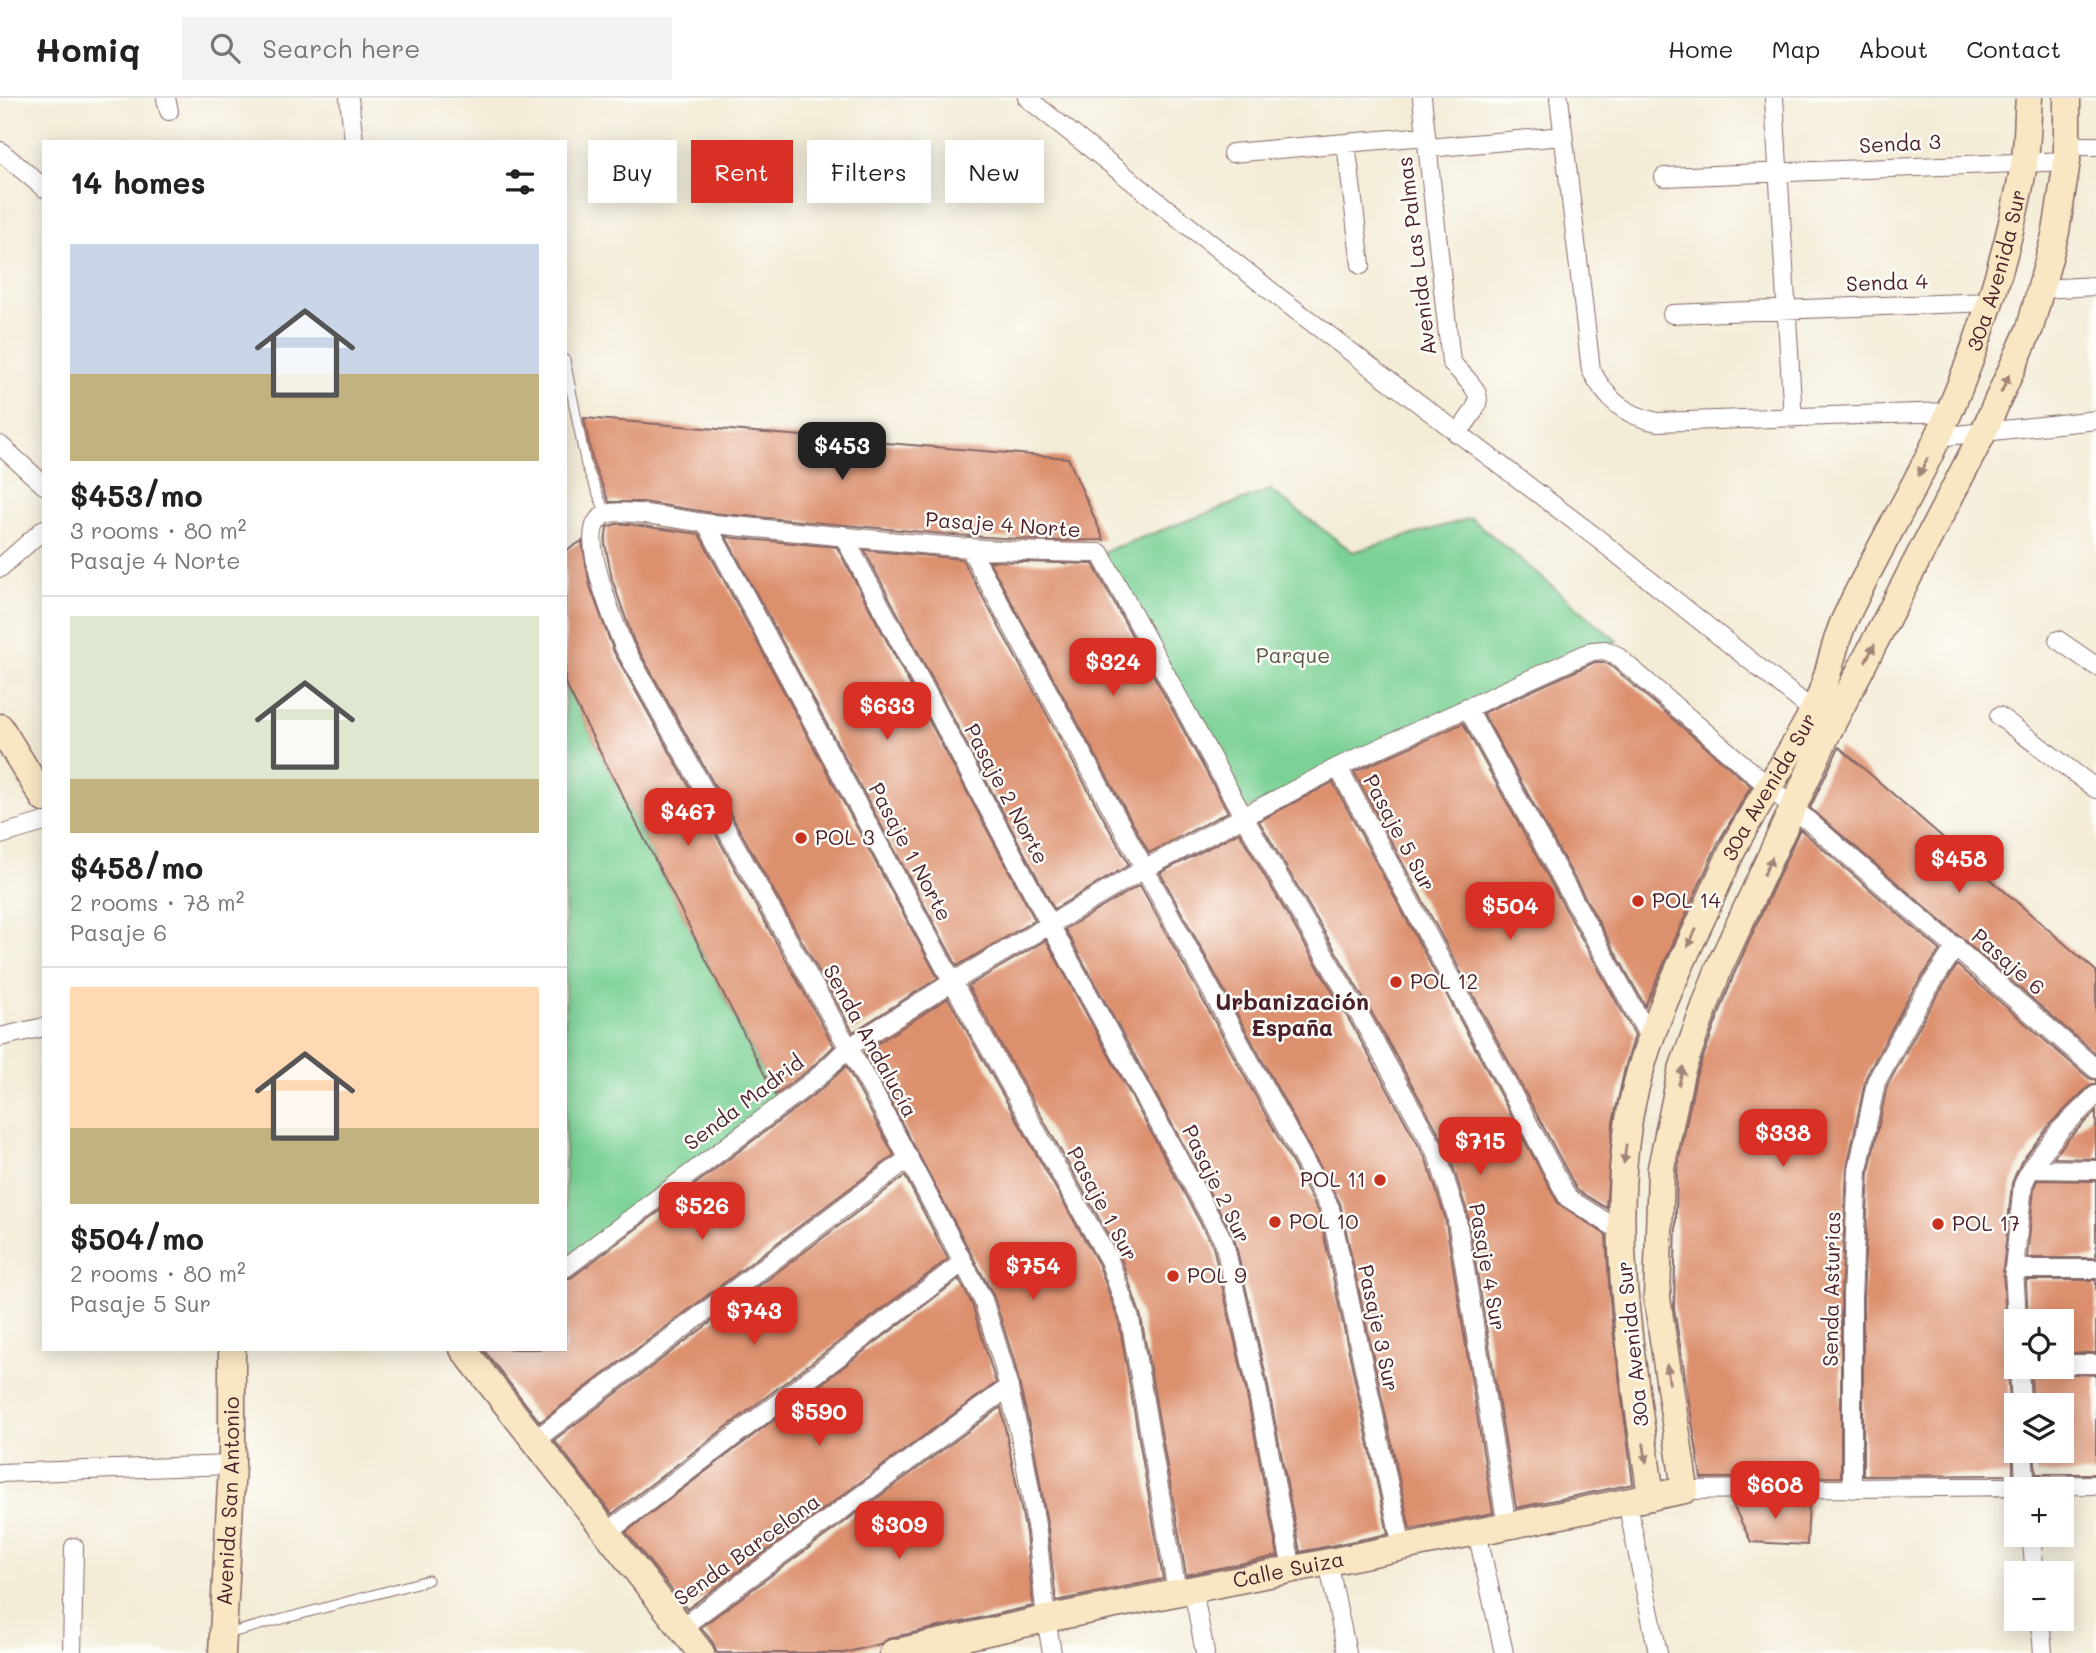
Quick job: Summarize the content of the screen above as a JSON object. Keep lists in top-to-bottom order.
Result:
{
  "streets": {
    "street": [
      "Senda 3",
      "Avenida Las Palmas",
      "30a Avenida Sur",
      "Senda 4",
      "Pasaje 4 Norte",
      "Pasaje 2 Norte",
      "Pasaje 5 Sur",
      "Pasaje 1 Norte",
      "Pasaje 6",
      "Senda Andalucía",
      "Senda Madrid",
      "Pasaje 2 Sur",
      "Pasaje 1 Sur",
      "Pasaje 4 Sur",
      "Senda Asturias",
      "Pasaje 3 Sur",
      "Avenida San Antonio",
      "Senda Barcelona",
      "Calle Suiza"
    ]
  },
  "crossings": [
    ["Senda 3", "30a Avenida Sur"],
    ["30a Avenida Sur", "Senda 4"],
    ["30a Avenida Sur", "Pasaje 5 Sur"],
    ["30a Avenida Sur", "Pasaje 6"],
    ["30a Avenida Sur", "Calle Suiza"],
    ["Pasaje 4 Norte", "Pasaje 2 Norte"],
    ["Pasaje 4 Norte", "Pasaje 1 Norte"],
    ["Pasaje 4 Norte", "Senda Andalucía"],
    ["Pasaje 4 Norte", "Senda Madrid"],
    ["Pasaje 4 Norte", "Pasaje 4 Sur"],
    ["Pasaje 4 Norte", "Pasaje 3 Sur"],
    ["Pasaje 2 Norte", "Senda Madrid"],
    ["Pasaje 2 Norte", "Pasaje 2 Sur"],
    ["Pasaje 5 Sur", "Senda Madrid"],
    ["Pasaje 1 Norte", "Senda Madrid"],
    ["Pasaje 1 Norte", "Pasaje 1 Sur"],
    ["Pasaje 6", "Senda Madrid"],
    ["Pasaje 6", "Senda Asturias"],
    ["Senda Andalucía", "Senda Madrid"],
    ["Senda Andalucía", "Senda Barcelona"],
    ["Senda Andalucía", "Calle Suiza"],
    ["Senda Madrid", "Pasaje 2 Sur"],
    ["Senda Madrid", "Pasaje 1 Sur"],
    ["Senda Madrid", "Pasaje 4 Sur"],
    ["Senda Madrid", "Pasaje 3 Sur"],
    ["Pasaje 2 Sur", "Calle Suiza"],
    ["Pasaje 1 Sur", "Calle Suiza"],
    ["Pasaje 4 Sur", "Calle Suiza"],
    ["Pasaje 3 Sur", "Calle Suiza"]
  ],
  "districts": ["Urbanización España"],
  "parks": ["Parque"],
  "places": [
    "POL 3",
    "POL 14",
    "POL 12",
    "POL 11",
    "POL 10",
    "POL 17",
    "POL 9"
  ],
  "page": {
    "header": "Homiq",
    "search": "Search here",
    "nav": [
      "Home",
      "Map",
      "About",
      "Contact"
    ],
    "chip": [
      "Buy",
      "Rent",
      "Filters",
      "New"
    ],
    "heading": "14 homes",
    "list": [
      {
        "name": "$453/mo",
        "note": "3 rooms · 80 m² · Pasaje 4 Norte"
      },
      {
        "name": "$458/mo",
        "note": "2 rooms · 78 m² · Pasaje 6"
      },
      {
        "name": "$504/mo",
        "note": "2 rooms · 80 m² · Pasaje 5 Sur"
      }
    ],
    "price": [
      "$453",
      "$324",
      "$633",
      "$467",
      "$458",
      "$504",
      "$338",
      "$715",
      "$526",
      "$754",
      "$743",
      "$590",
      "$608",
      "$309"
    ],
    "map_buttons": ["+", "−"]
  }
}
